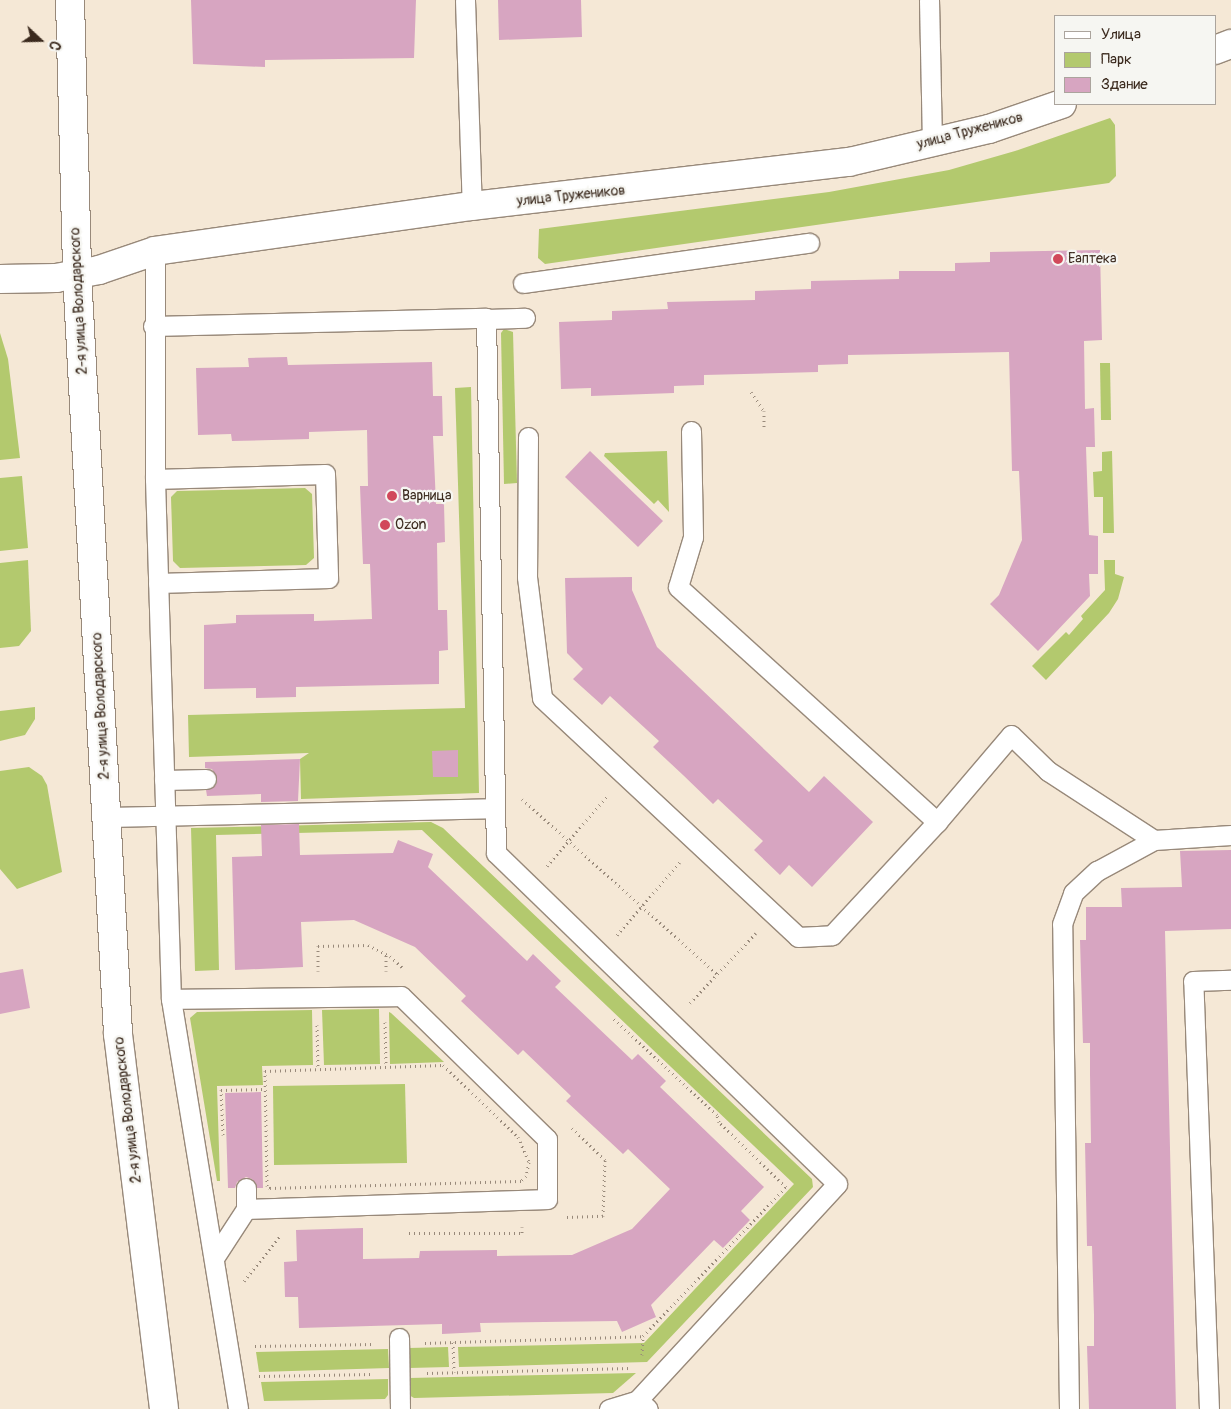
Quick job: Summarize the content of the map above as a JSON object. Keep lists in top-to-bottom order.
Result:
{
  "streets": {
    "street": ["улица Тружеников", "2-я улица Володарского"]
  },
  "crossings": [
    ["улица Тружеников", "2-я улица Володарского"]
  ],
  "places": ["Еаптека", "Варница", "Ozon"],
  "legend": ["Улица", "Парк", "Здание"],
  "north": "right"
}
